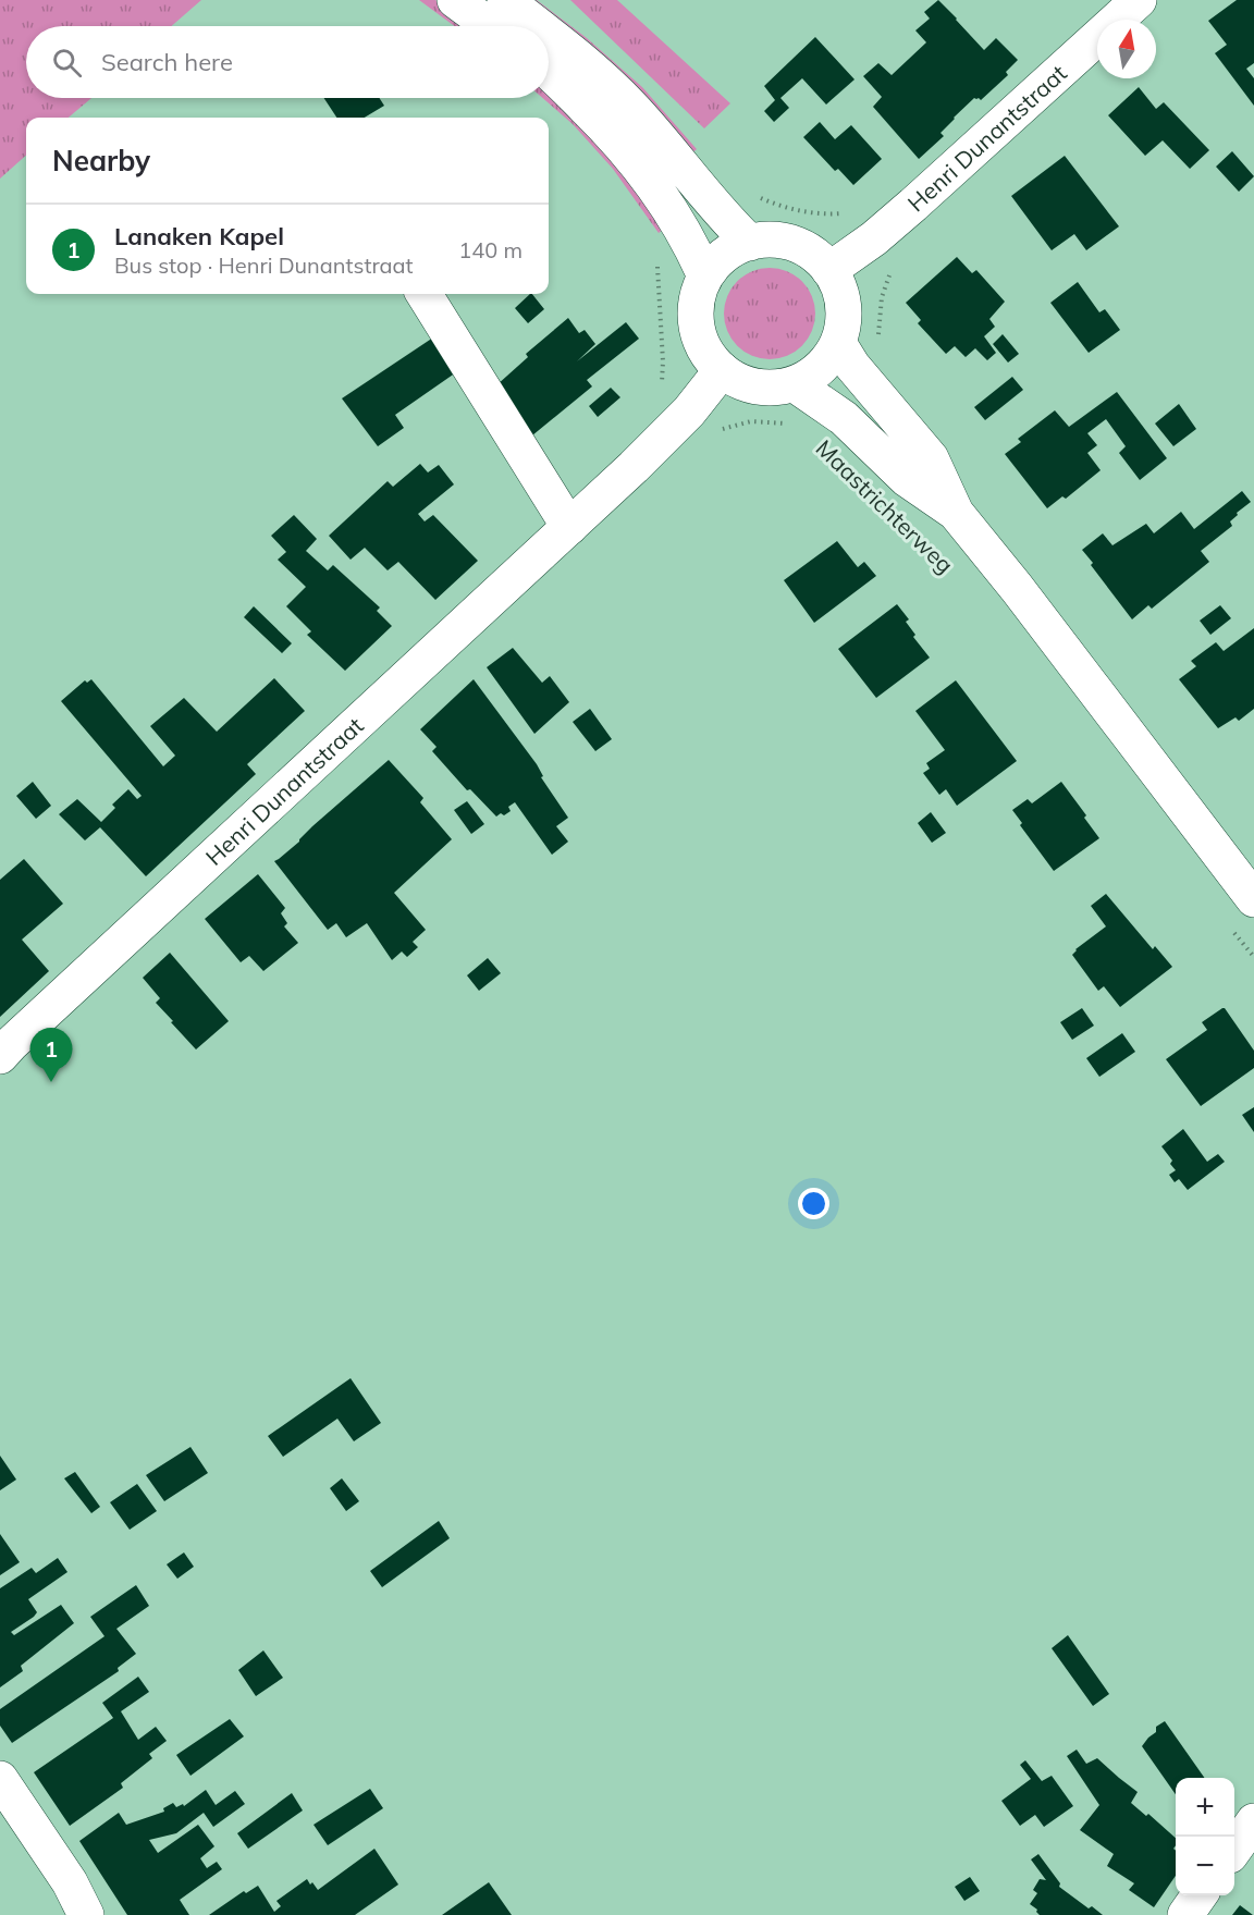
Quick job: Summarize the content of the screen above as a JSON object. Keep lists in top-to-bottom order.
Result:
{
  "streets": {
    "main road": ["Henri Dunantstraat", "Maastrichterweg"]
  },
  "crossings": [
    ["Henri Dunantstraat", "Maastrichterweg"]
  ],
  "north": "top",
  "page": {
    "search": "Search here",
    "heading": "Nearby",
    "list": [
      {
        "mark": "1",
        "name": "Lanaken Kapel",
        "note": "Bus stop · Henri Dunantstraat",
        "value": "140 m"
      }
    ],
    "pins": "1",
    "map_buttons": ["+", "−"]
  }
}
